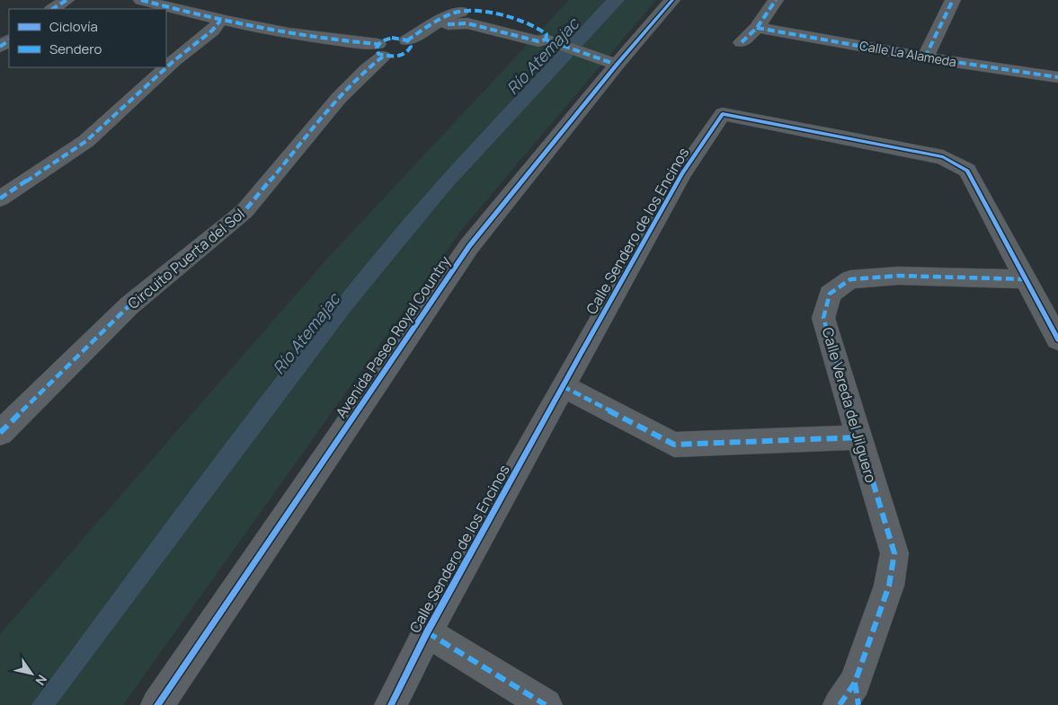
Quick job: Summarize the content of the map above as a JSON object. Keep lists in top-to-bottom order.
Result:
{
  "streets": {
    "street": [
      "Calle La Alameda",
      "Calle Sendero de los Encinos",
      "Circuito Puerta del Sol",
      "Avenida Paseo Royal Country",
      "Calle Vereda del Jilguero"
    ]
  },
  "crossings": [
    ["Calle Sendero de los Encinos", "Calle Vereda del Jilguero"]
  ],
  "water": ["Río Atemajac"],
  "legend": ["Ciclovía", "Sendero"],
  "north": "bottom right"
}
